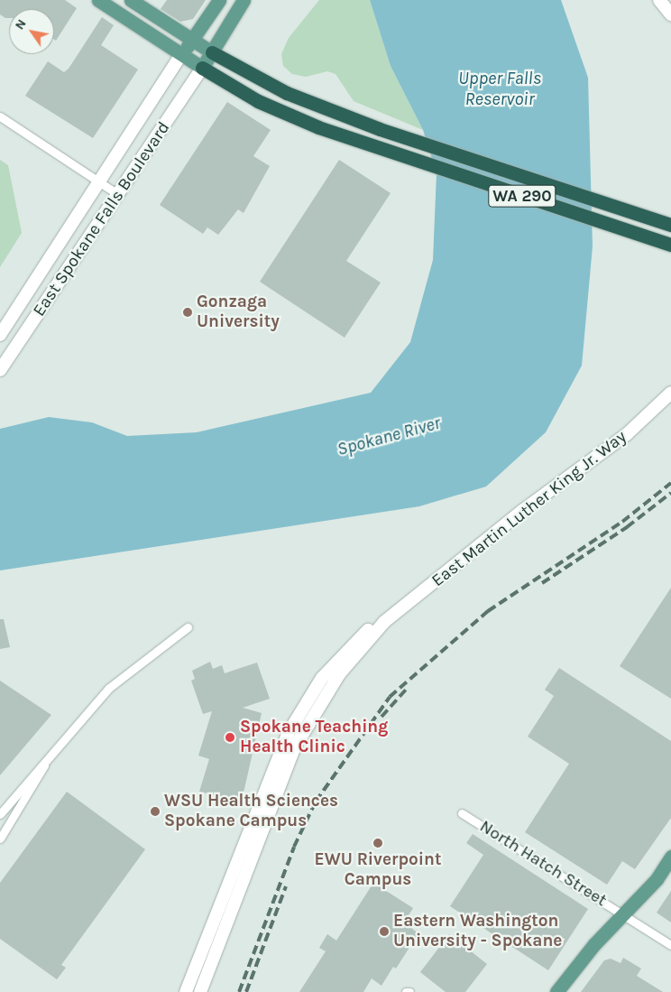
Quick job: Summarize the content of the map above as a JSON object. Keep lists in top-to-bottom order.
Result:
{
  "streets": {
    "highway": ["WA 290"],
    "street": ["East Spokane Falls Boulevard", "East Martin Luther King Jr. Way", "North Hatch Street"]
  },
  "crossings": [
    ["WA 290", "East Spokane Falls Boulevard"]
  ],
  "water": ["Upper Falls Reservoir", "Spokane River"],
  "places": [
    "Gonzaga University",
    "Spokane Teaching Health Clinic",
    "WSU Health Sciences Spokane Campus",
    "EWU Riverpoint Campus",
    "Eastern Washington University - Spokane"
  ],
  "north": "top left"
}
